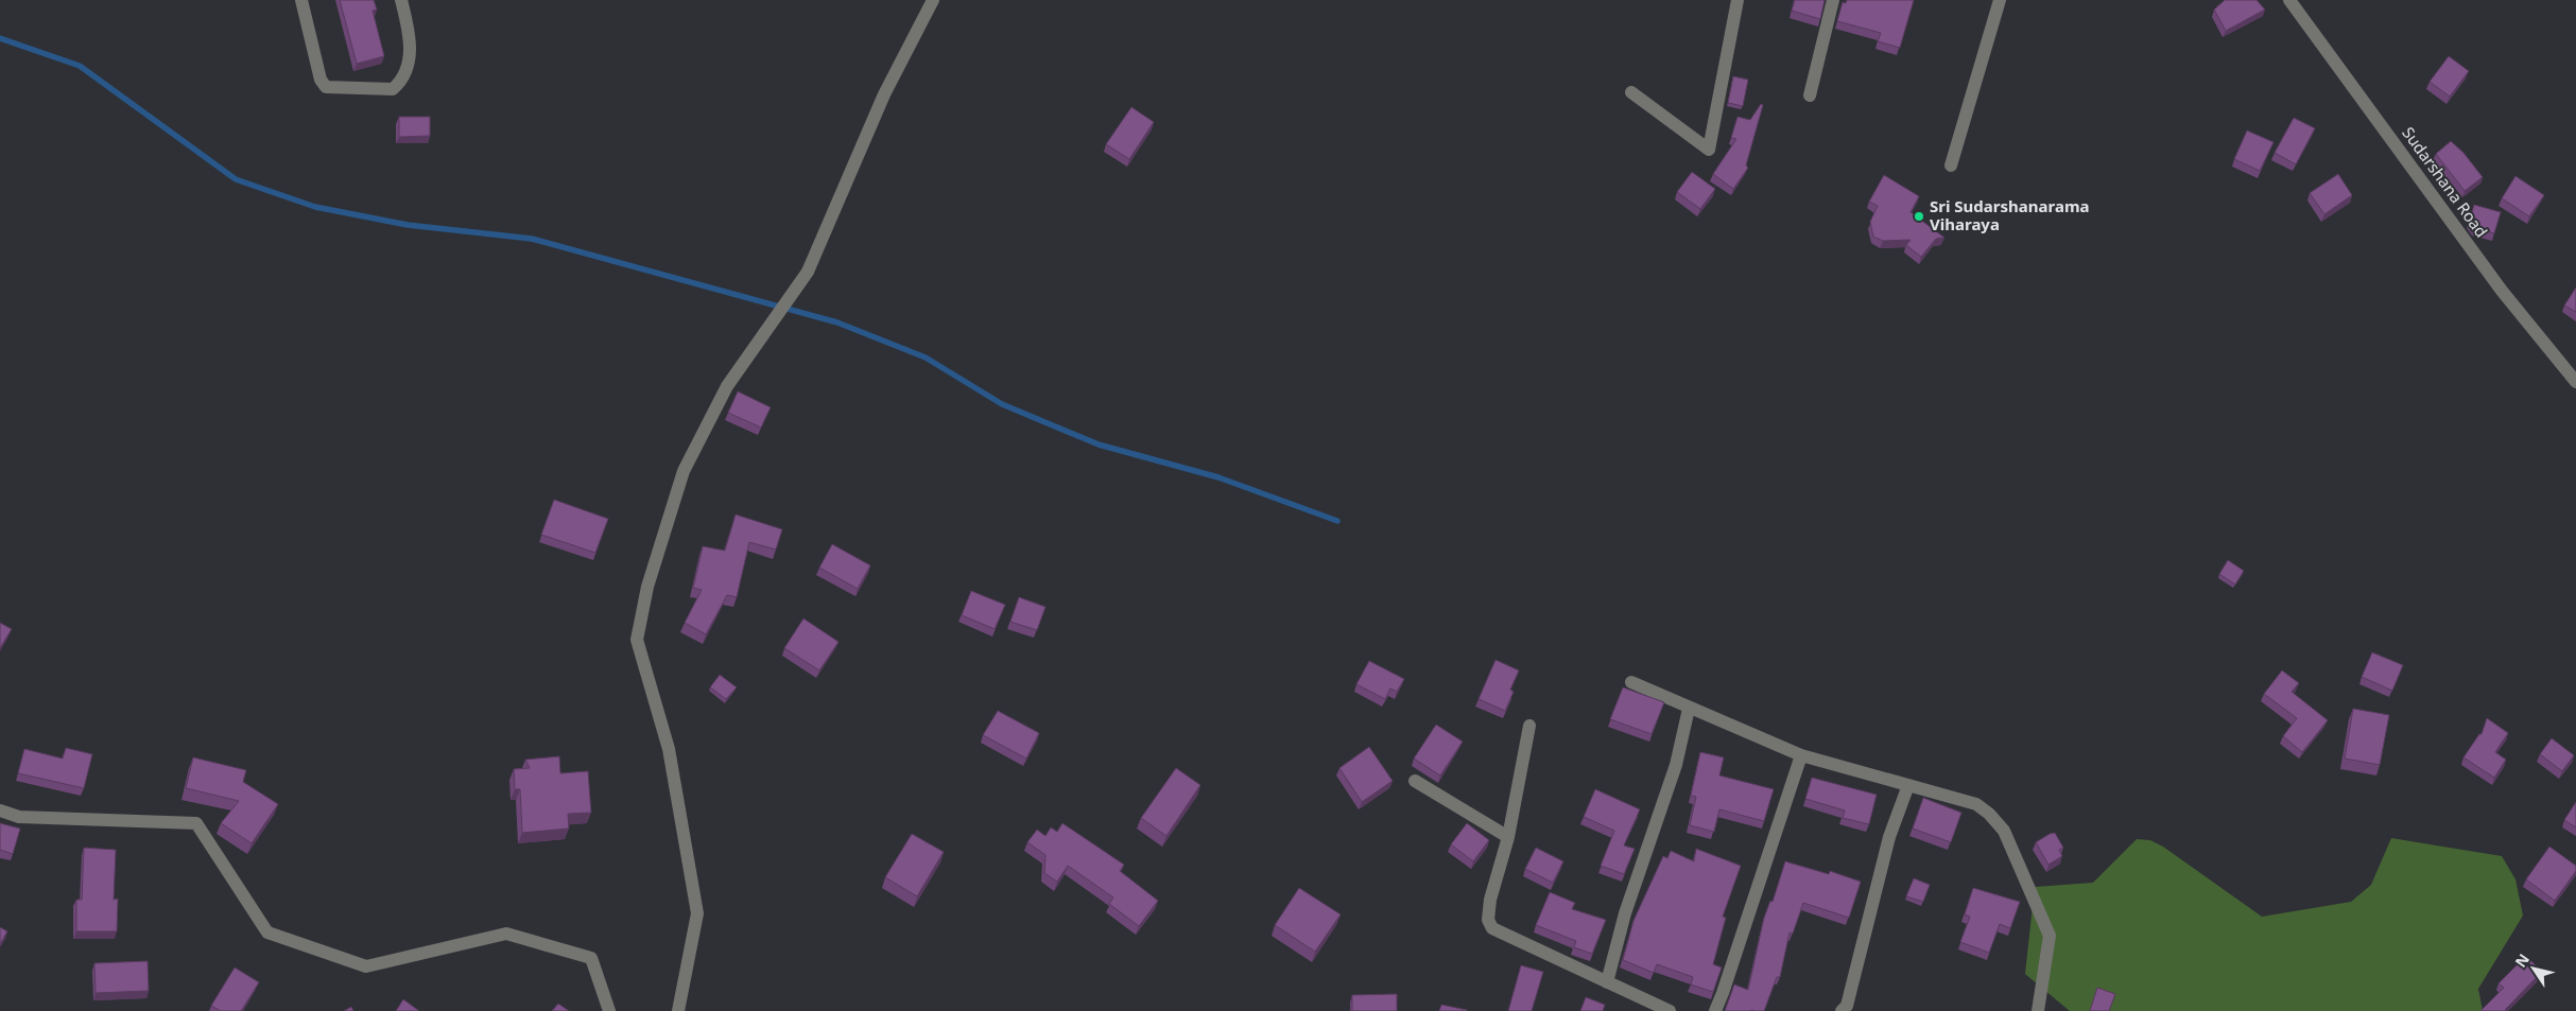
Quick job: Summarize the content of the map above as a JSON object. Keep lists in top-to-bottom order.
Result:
{
  "streets": {
    "street": ["Sudarshana Road"]
  },
  "places": ["Sri Sudarshanarama Viharaya"],
  "north": "top left"
}
